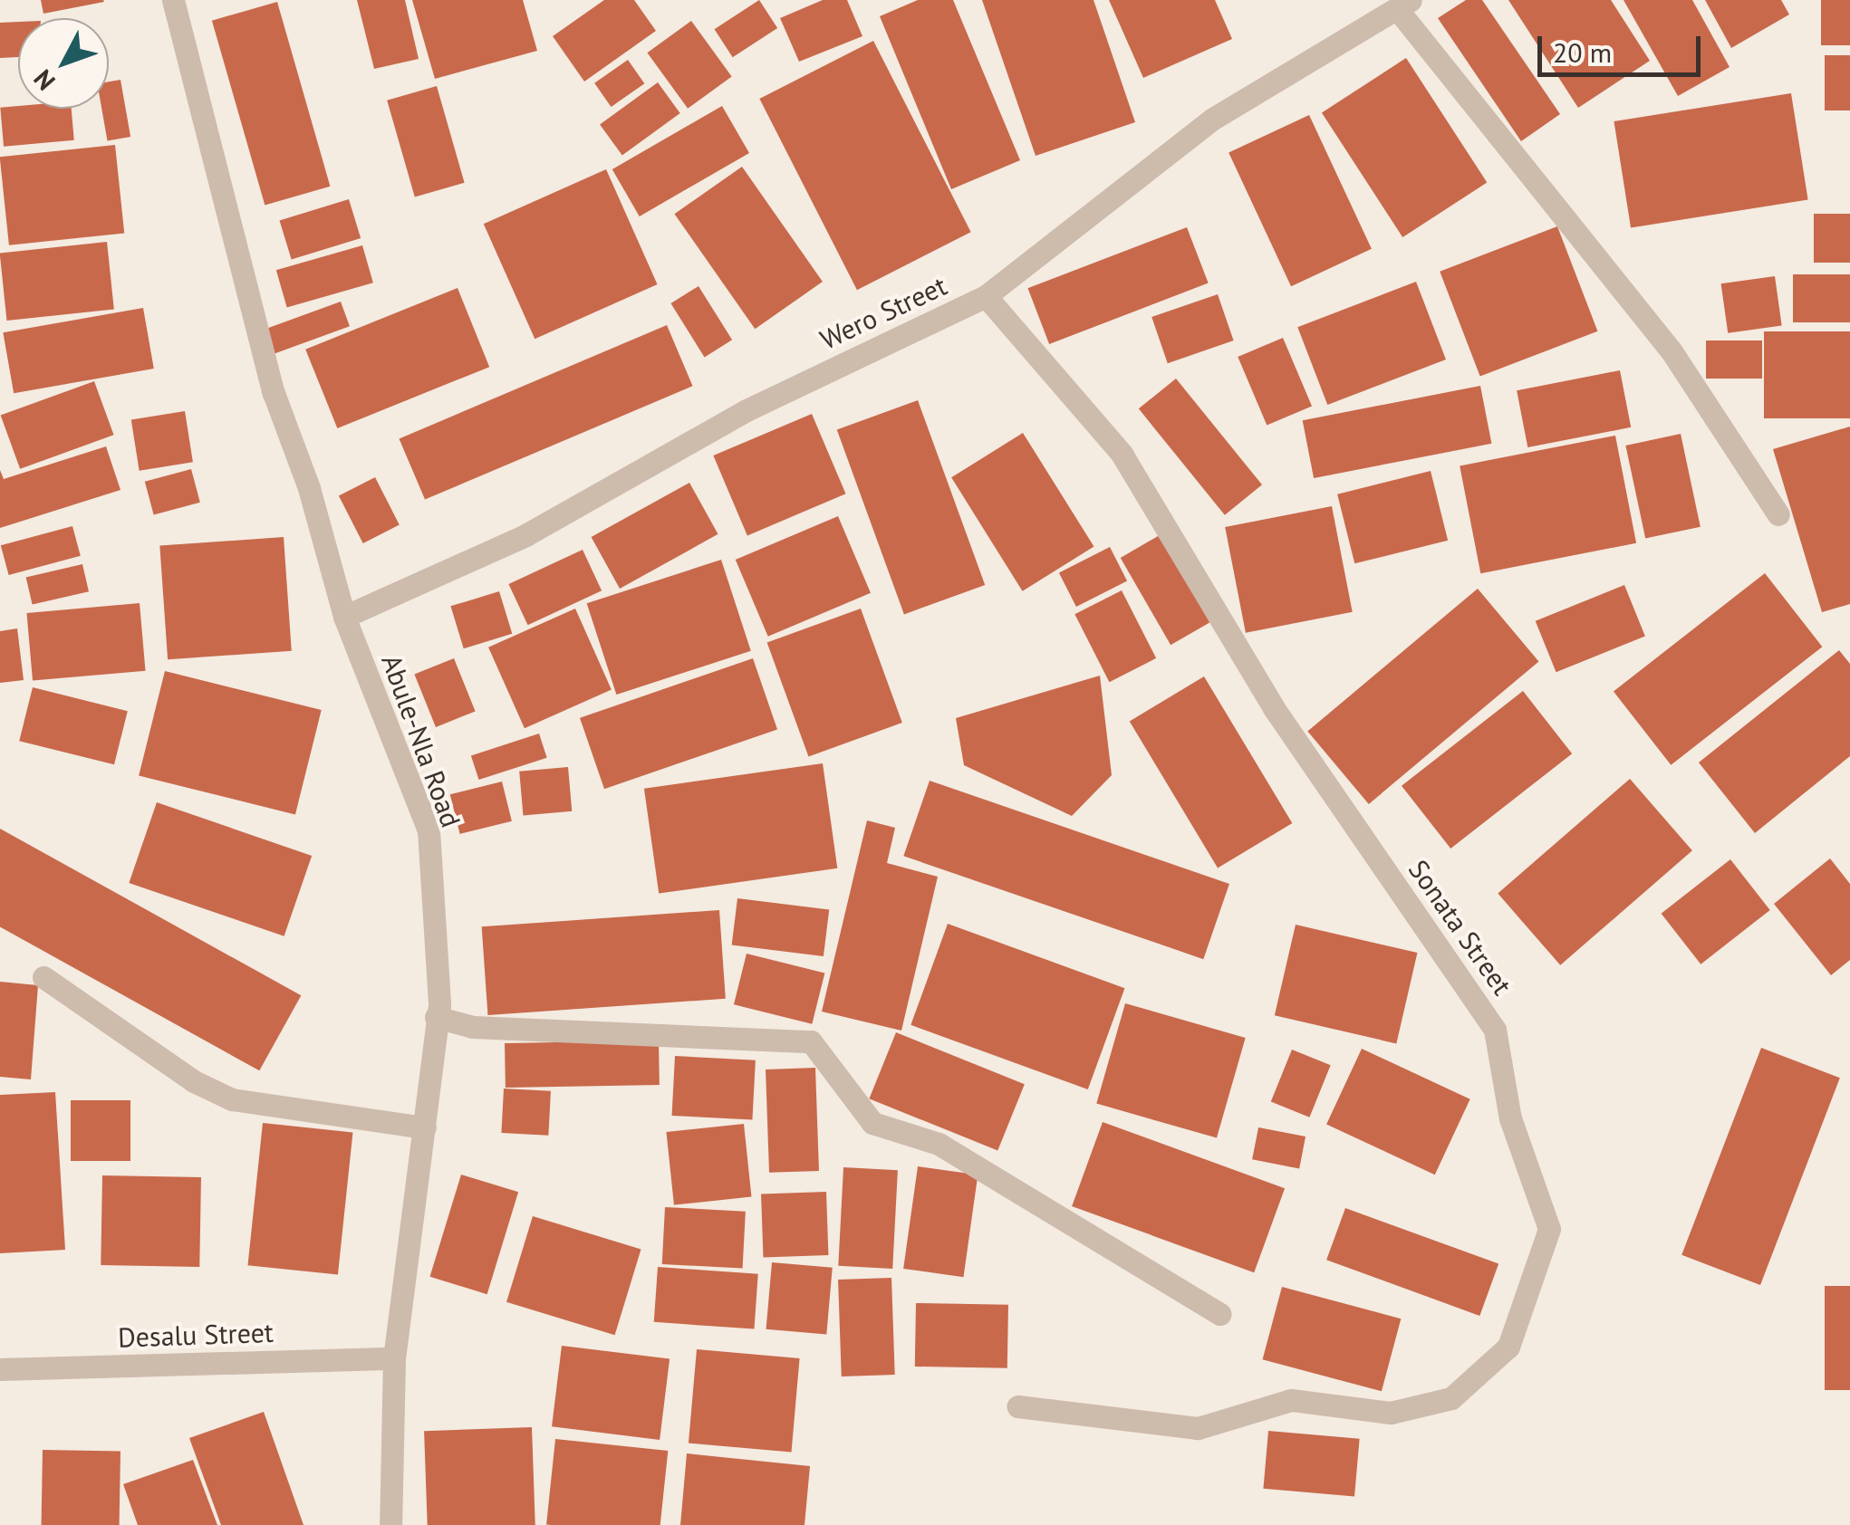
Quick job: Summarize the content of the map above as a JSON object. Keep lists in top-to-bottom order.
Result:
{
  "streets": {
    "street": [
      "Wero Street",
      "Abule-Nla Road",
      "Sonata Street",
      "Desalu Street"
    ]
  },
  "crossings": [
    ["Wero Street", "Abule-Nla Road"],
    ["Wero Street", "Sonata Street"],
    ["Abule-Nla Road", "Desalu Street"]
  ],
  "scale_bar": "20 m",
  "north": "bottom left"
}
